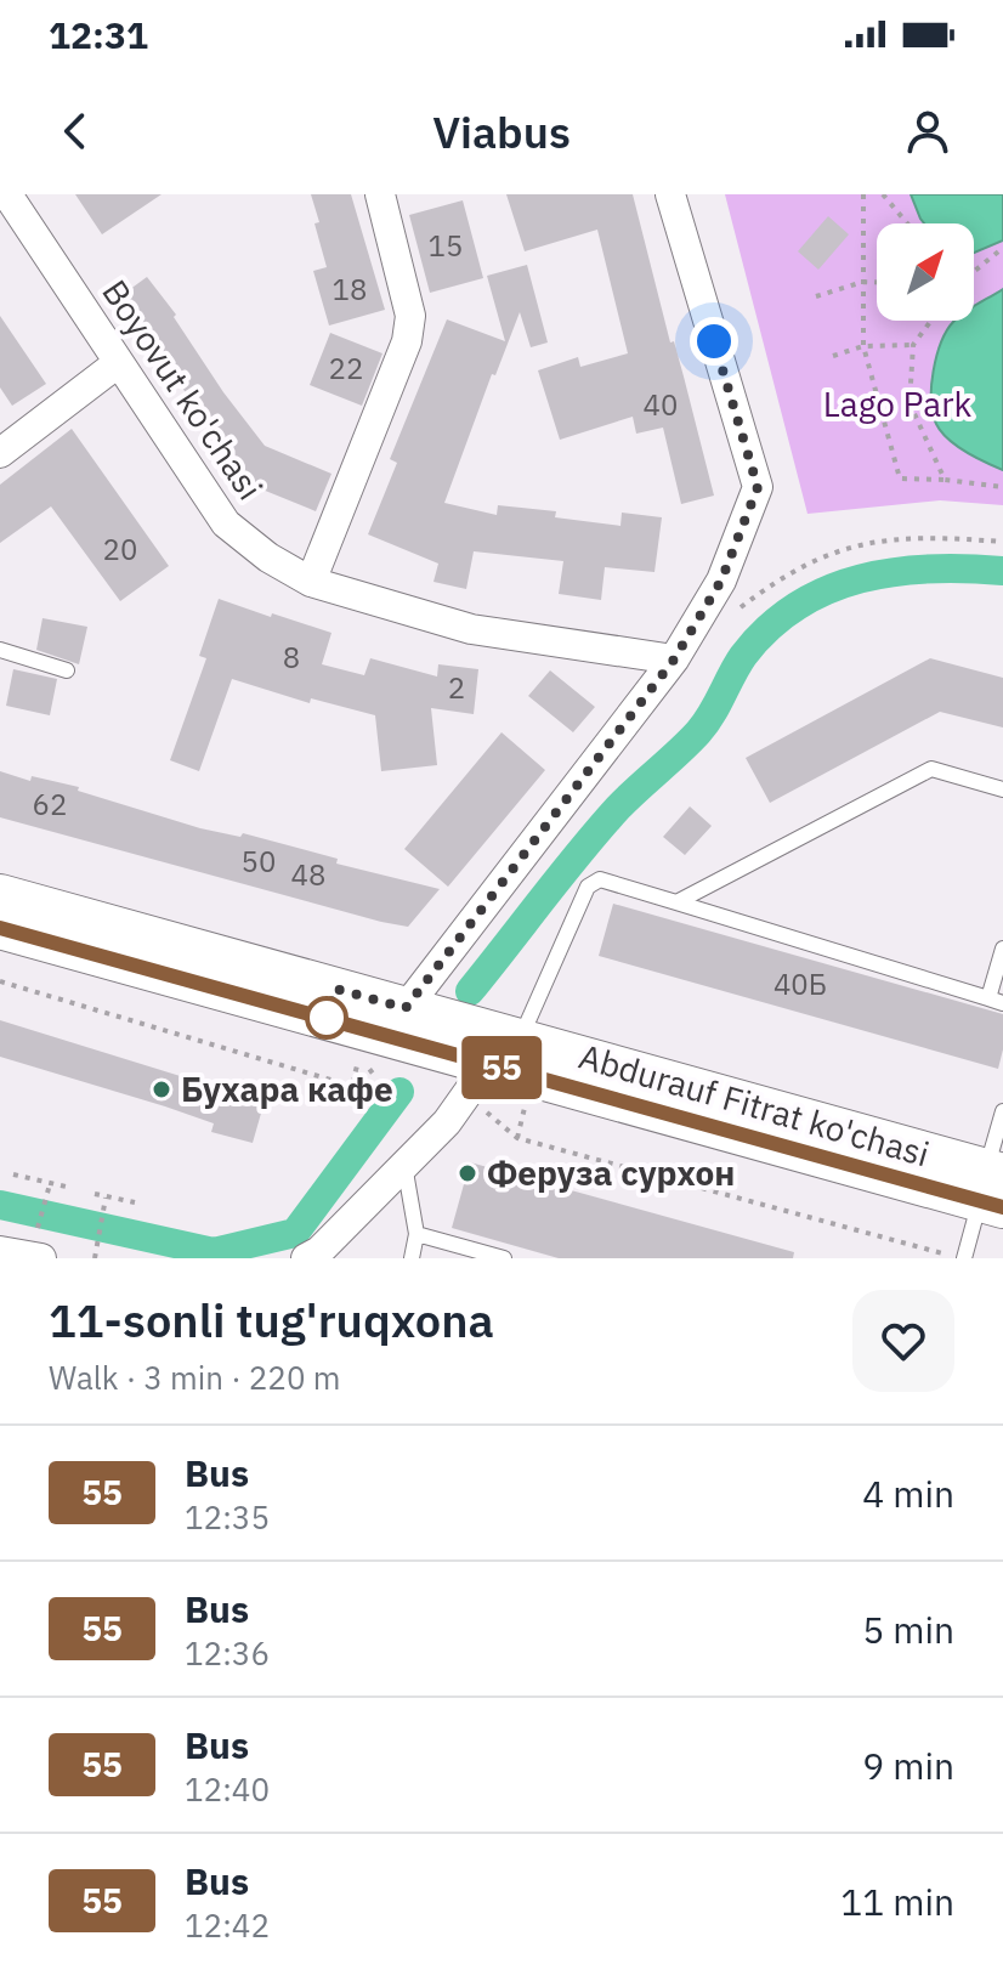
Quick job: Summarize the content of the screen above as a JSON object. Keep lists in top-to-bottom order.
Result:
{
  "streets": {
    "main road": ["Abdurauf Fitrat ko'chasi"],
    "street": ["Boyovut ko'chasi"]
  },
  "parks": ["Lago Park"],
  "places": ["Бухара кафе", "Феруза сурхон"],
  "lines": ["bus line 55"],
  "house_numbers": [
    "15",
    "18",
    "22",
    "40",
    "20",
    "8",
    "2",
    "62",
    "50",
    "48",
    "40Б"
  ],
  "north": "top right",
  "page": {
    "status": "12:31",
    "header": "Viabus",
    "on_map": "55",
    "heading": ["11-sonli tug'ruqxona", "Walk · 3 min · 220 m"],
    "list": [
      {
        "mark": "55",
        "name": "Bus",
        "note": "12:35",
        "value": "4 min"
      },
      {
        "mark": "55",
        "name": "Bus",
        "note": "12:36",
        "value": "5 min"
      },
      {
        "mark": "55",
        "name": "Bus",
        "note": "12:40",
        "value": "9 min"
      },
      {
        "mark": "55",
        "name": "Bus",
        "note": "12:42",
        "value": "11 min"
      }
    ]
  }
}
